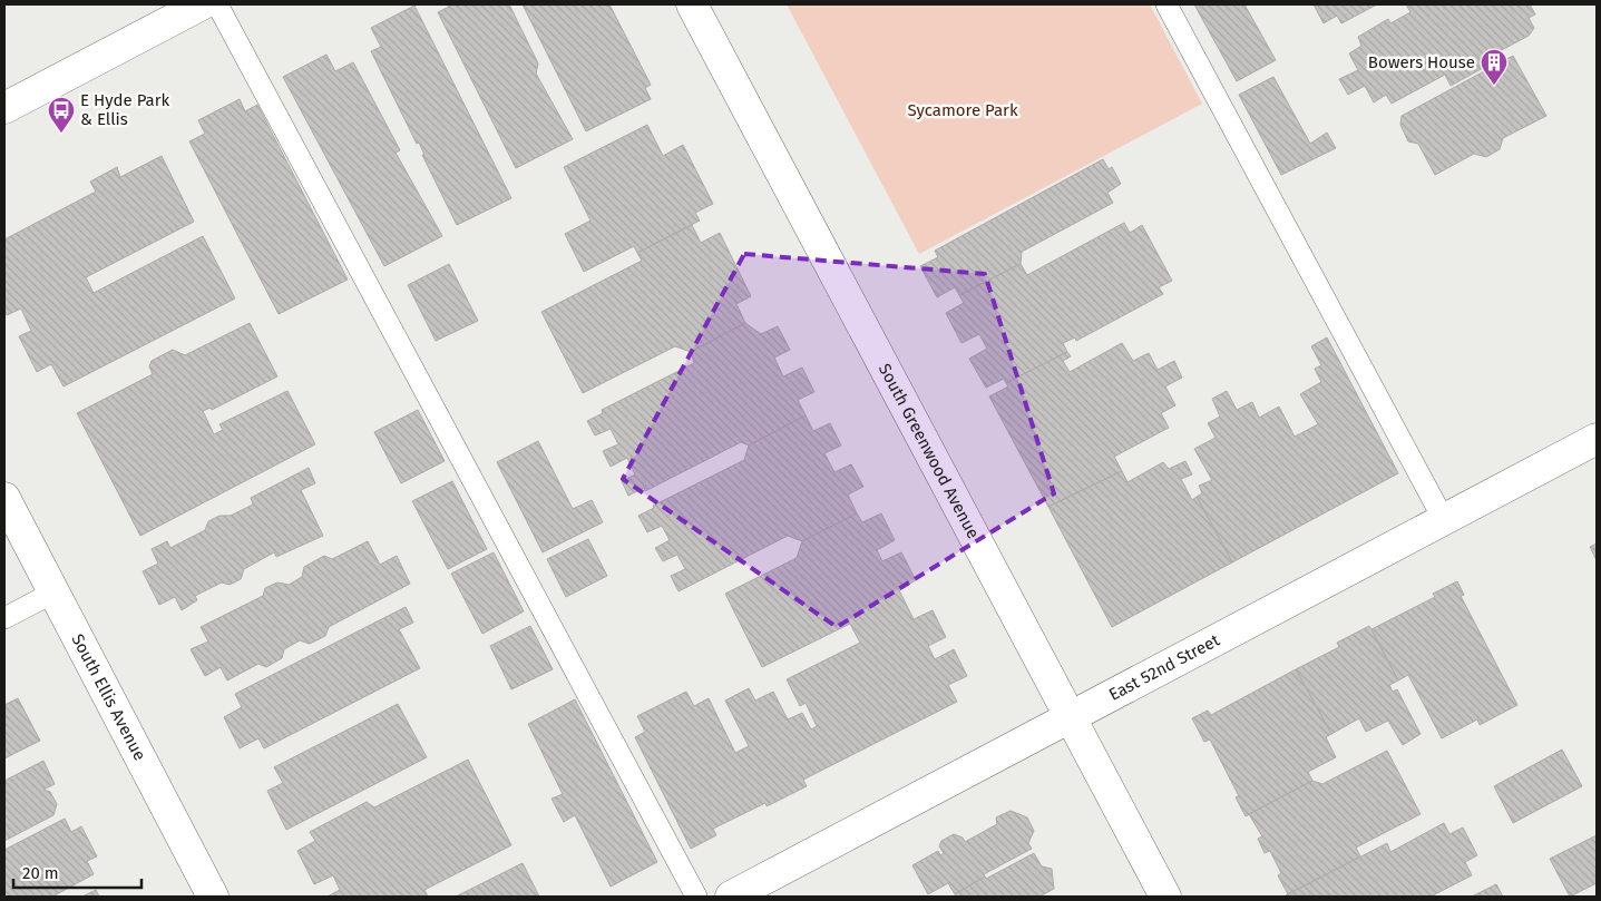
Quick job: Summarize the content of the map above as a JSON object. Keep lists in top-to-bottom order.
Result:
{
  "streets": {
    "street": ["South Greenwood Avenue", "East 52nd Street", "South Ellis Avenue"]
  },
  "crossings": [
    ["South Greenwood Avenue", "East 52nd Street"]
  ],
  "parks": ["Sycamore Park"],
  "places": {
    "building": ["Bowers House"],
    "bus stop": ["E Hyde Park & Ellis"]
  },
  "scale_bar": "20 m"
}
